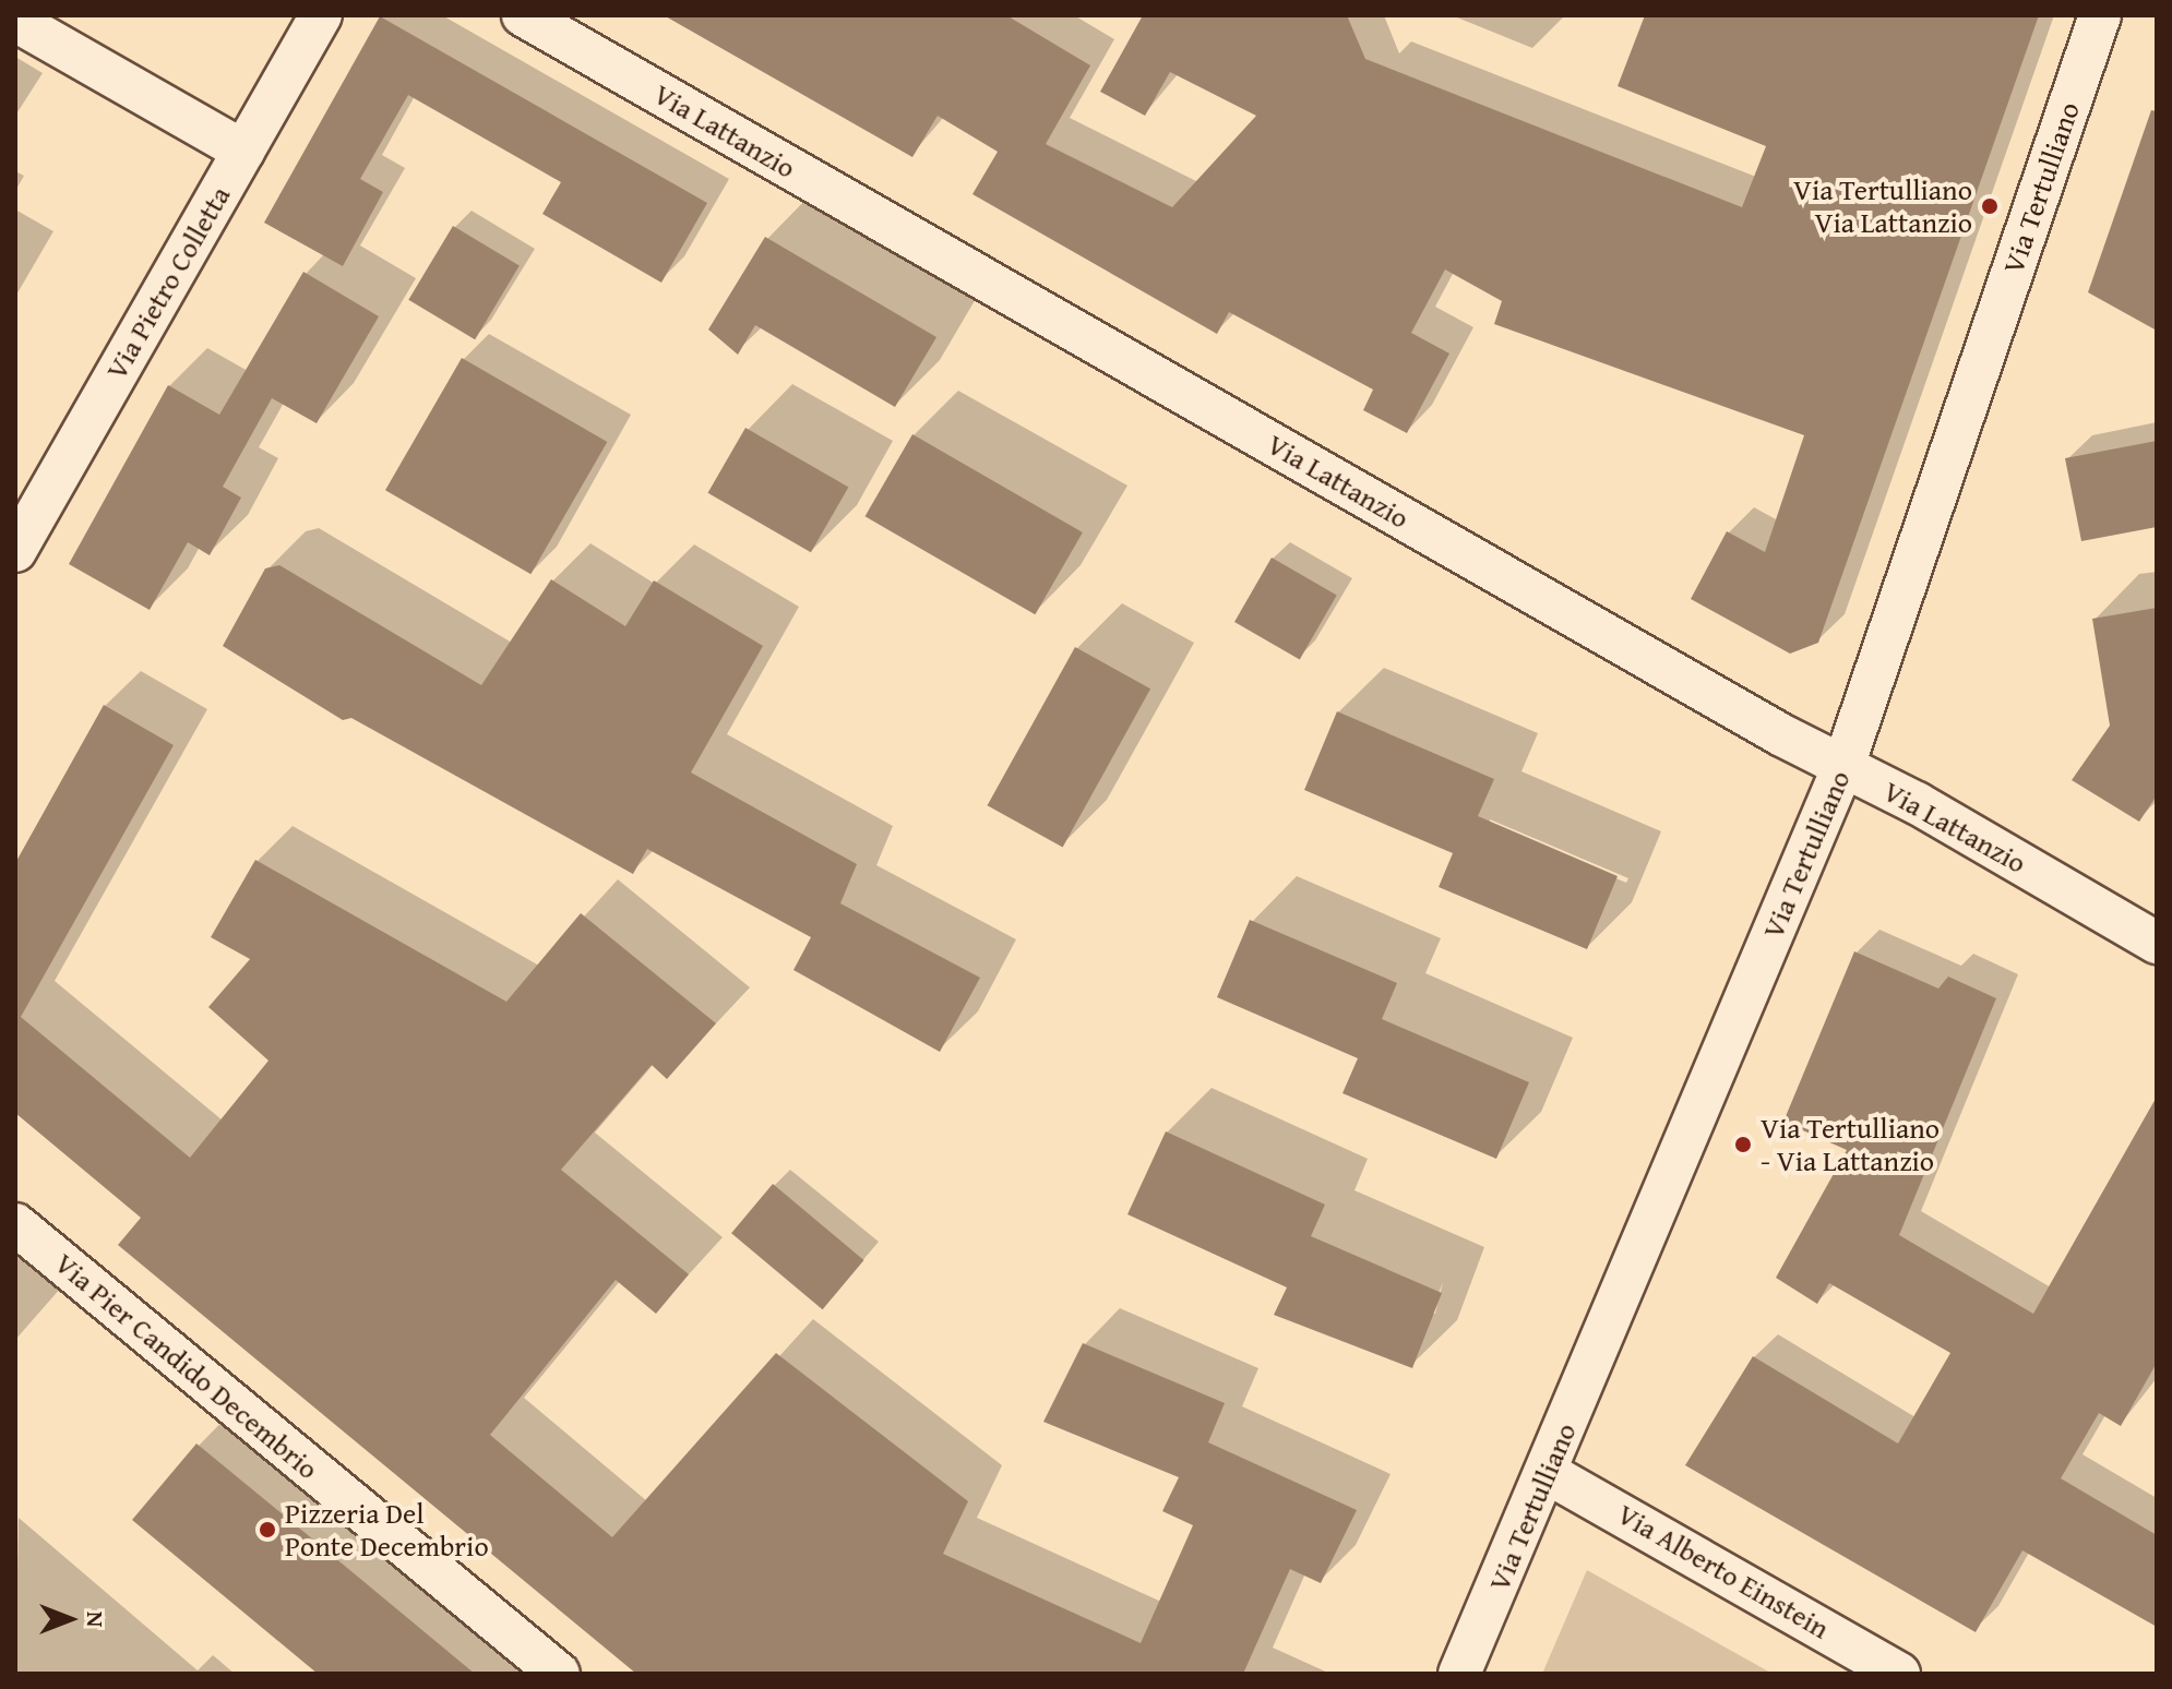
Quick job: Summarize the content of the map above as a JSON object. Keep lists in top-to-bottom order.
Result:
{
  "streets": {
    "street": [
      "Via Lattanzio",
      "Via Tertulliano",
      "Via Pietro Colletta",
      "Via Pier Candido Decembrio",
      "Via Alberto Einstein"
    ]
  },
  "crossings": [
    ["Via Lattanzio", "Via Tertulliano"],
    ["Via Tertulliano", "Via Alberto Einstein"]
  ],
  "places": ["Via Tertulliano Via Lattanzio", "Via Tertulliano - Via Lattanzio", "Pizzeria Del Ponte Decembrio"],
  "north": "right"
}
